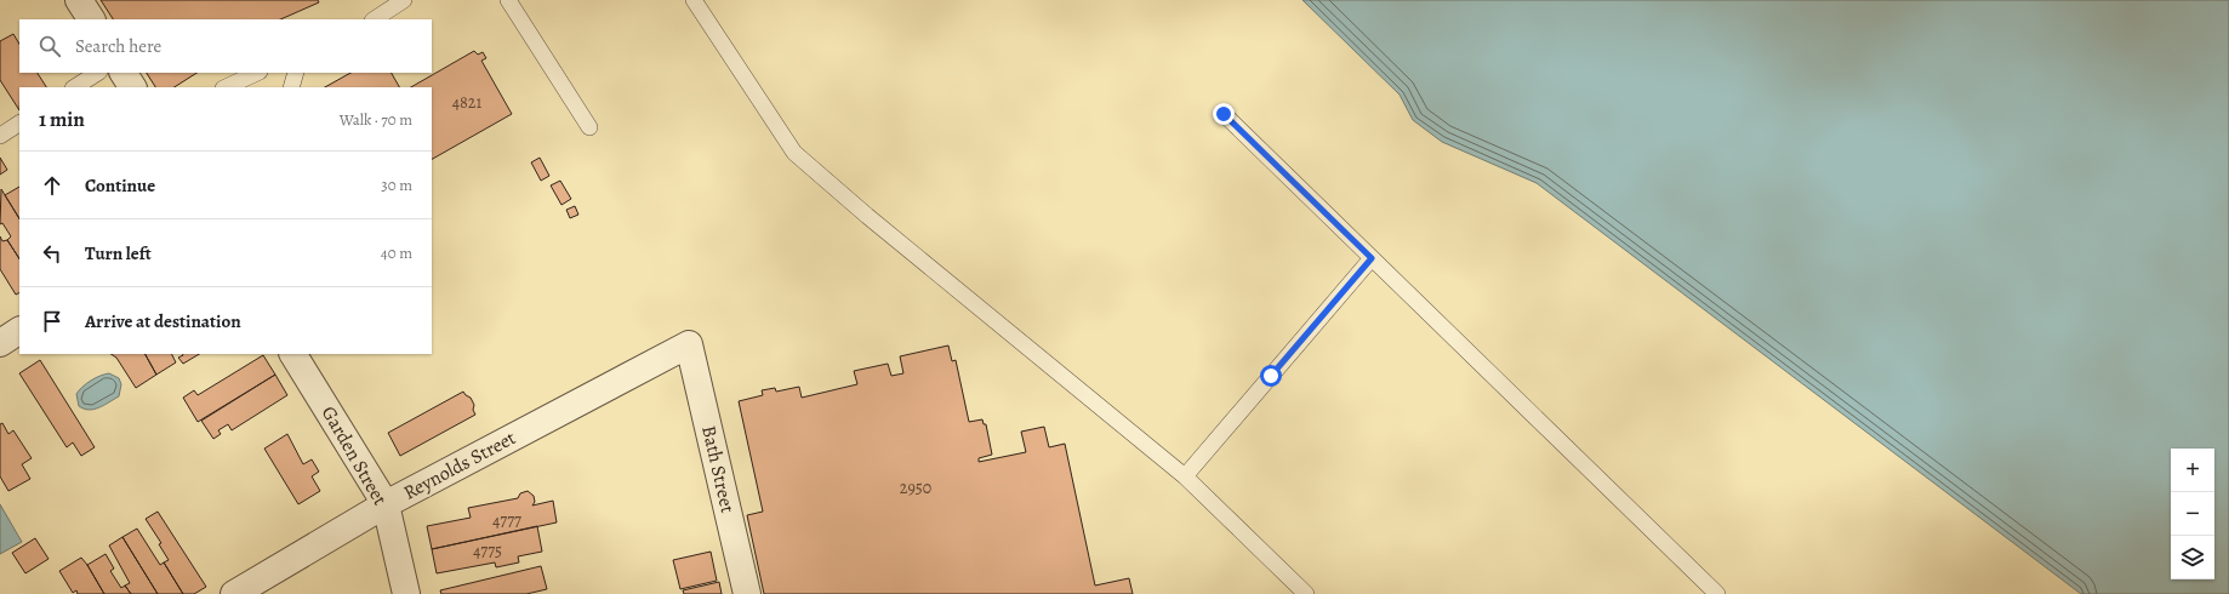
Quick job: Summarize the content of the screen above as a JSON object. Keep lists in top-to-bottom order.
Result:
{
  "streets": {
    "street": ["Garden Street", "Reynolds Street", "Bath Street"]
  },
  "crossings": [
    ["Garden Street", "Reynolds Street"],
    ["Reynolds Street", "Bath Street"]
  ],
  "house_numbers": [
    "4821",
    "2950",
    "4777",
    "4775"
  ],
  "page": {
    "search": "Search here",
    "heading": ["1 min", "Walk · 70 m"],
    "list": [
      ["Continue", "30 m"],
      ["Turn left", "40 m"],
      "Arrive at destination"
    ],
    "map_buttons": ["+", "−"]
  }
}
